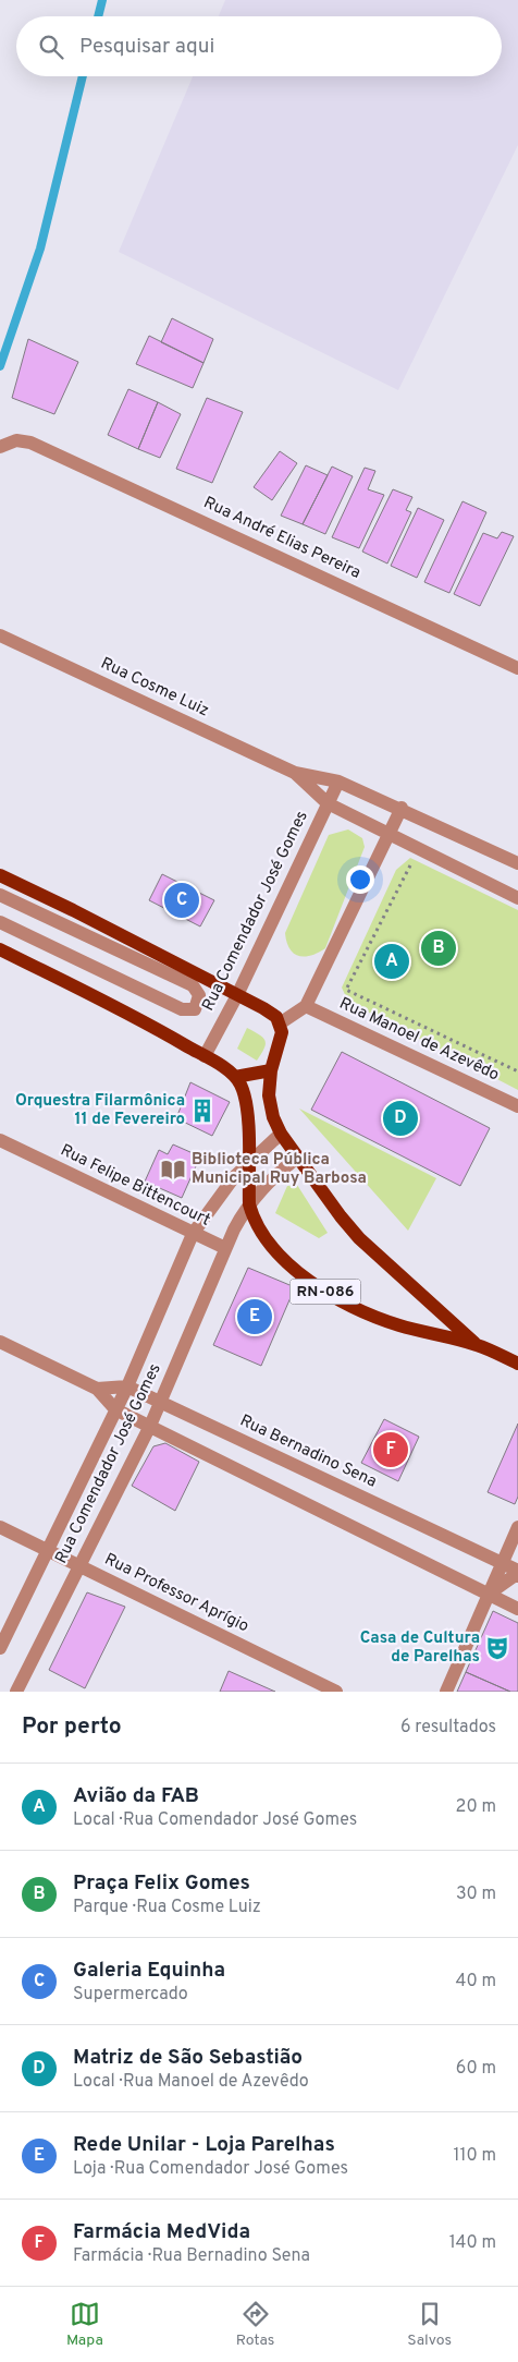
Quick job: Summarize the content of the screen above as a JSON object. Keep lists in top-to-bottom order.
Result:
{
  "streets": {
    "main road": ["RN-086"],
    "street": [
      "Rua André Elias Pereira",
      "Rua Cosme Luiz",
      "Rua Comendador José Gomes",
      "Rua Manoel de Azevêdo",
      "Rua Felipe Bittencourt",
      "Rua Bernadino Sena",
      "Rua Professor Aprígio"
    ]
  },
  "crossings": [
    ["Rua Cosme Luiz", "Rua Comendador José Gomes"],
    ["Rua Comendador José Gomes", "Rua Felipe Bittencourt"],
    ["Rua Comendador José Gomes", "RN-086"],
    ["Rua Comendador José Gomes", "Rua Bernadino Sena"],
    ["Rua Comendador José Gomes", "Rua Professor Aprígio"]
  ],
  "places": {
    "building": ["Orquestra Filarmônica 11 de Fevereiro"],
    "library": ["Biblioteca Pública Municipal Ruy Barbosa"],
    "theatre": ["Casa de Cultura de Parelhas"]
  },
  "page": {
    "search": "Pesquisar aqui",
    "pins": [
      "C",
      "B",
      "A",
      "D",
      "E",
      "F"
    ],
    "heading": ["Por perto", "6 resultados"],
    "list": [
      {
        "mark": "A",
        "name": "Avião da FAB",
        "note": "Local · Rua Comendador José Gomes",
        "value": "20 m"
      },
      {
        "mark": "B",
        "name": "Praça Felix Gomes",
        "note": "Parque · Rua Cosme Luiz",
        "value": "30 m"
      },
      {
        "mark": "C",
        "name": "Galeria Equinha",
        "note": "Supermercado",
        "value": "40 m"
      },
      {
        "mark": "D",
        "name": "Matriz de São Sebastião",
        "note": "Local · Rua Manoel de Azevêdo",
        "value": "60 m"
      },
      {
        "mark": "E",
        "name": "Rede Unilar - Loja Parelhas",
        "note": "Loja · Rua Comendador José Gomes",
        "value": "110 m"
      },
      {
        "mark": "F",
        "name": "Farmácia MedVida",
        "note": "Farmácia · Rua Bernadino Sena",
        "value": "140 m"
      }
    ],
    "nav": ["Mapa", "Rotas", "Salvos"]
  }
}
